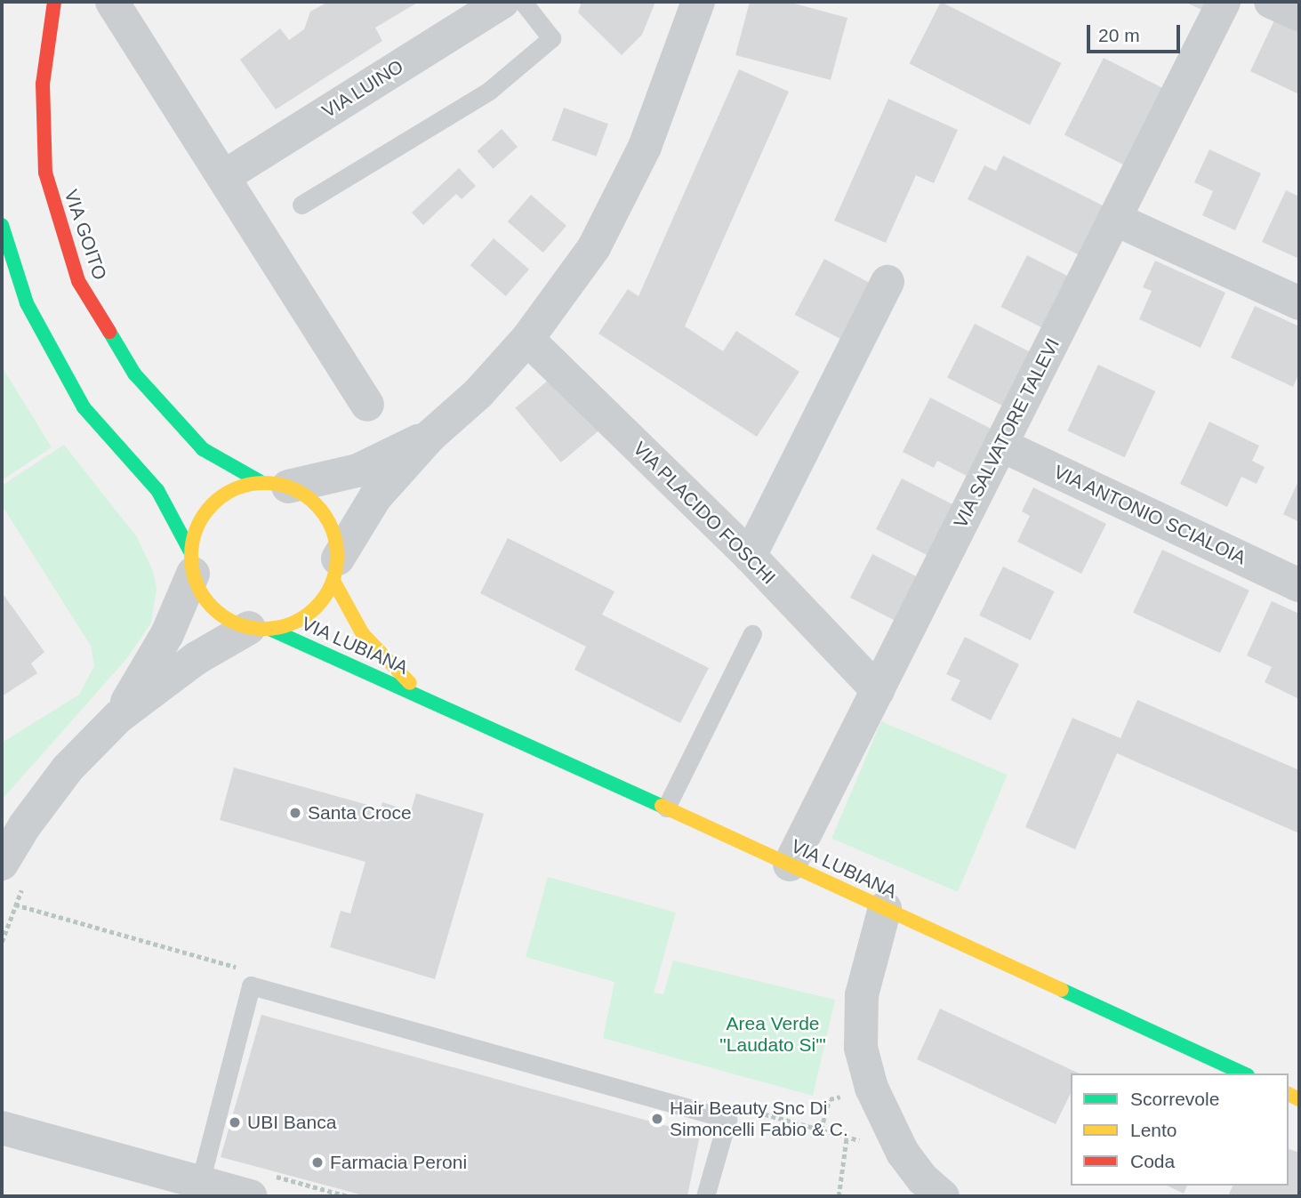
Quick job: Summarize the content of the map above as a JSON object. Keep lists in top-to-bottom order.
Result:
{
  "streets": {
    "street": [
      "VIA LUINO",
      "VIA GOITO",
      "VIA SALVATORE TALEVI",
      "VIA PLACIDO FOSCHI",
      "VIA ANTONIO SCIALOIA",
      "VIA LUBIANA"
    ]
  },
  "crossings": [
    ["VIA GOITO", "VIA LUBIANA"],
    ["VIA SALVATORE TALEVI", "VIA PLACIDO FOSCHI"],
    ["VIA SALVATORE TALEVI", "VIA ANTONIO SCIALOIA"],
    ["VIA SALVATORE TALEVI", "VIA LUBIANA"]
  ],
  "parks": ["Area Verde \"Laudato Si'\""],
  "places": [
    "Santa Croce",
    "Hair Beauty Snc Di Simoncelli Fabio & C.",
    "UBI Banca",
    "Farmacia Peroni"
  ],
  "legend": ["Scorrevole", "Lento", "Coda"],
  "scale_bar": "20 m"
}
